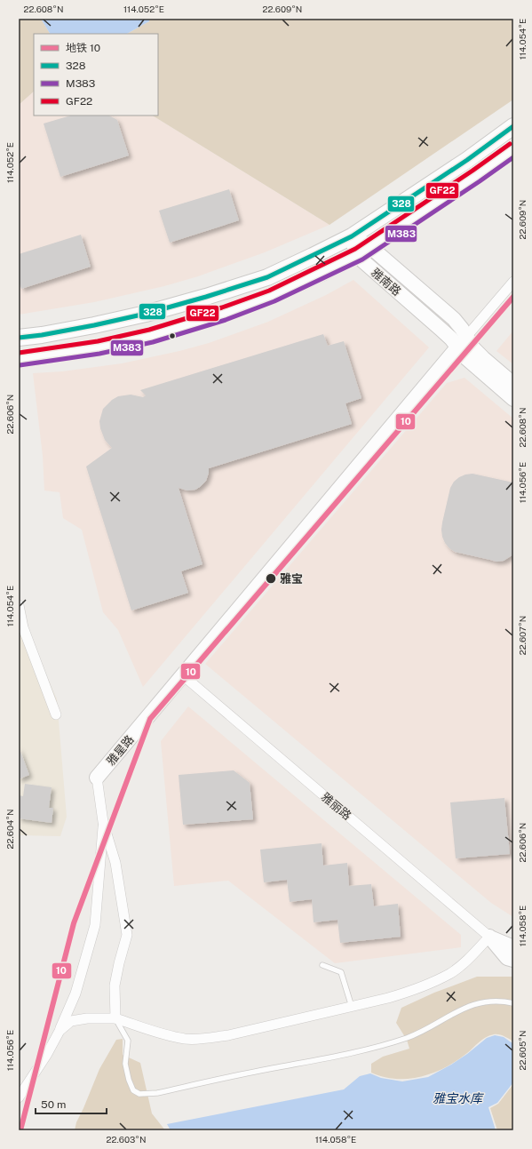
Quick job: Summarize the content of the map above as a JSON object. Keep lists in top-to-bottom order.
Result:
{
  "streets": {
    "street": ["雅南路", "雅星路", "雅丽路"]
  },
  "crossings": [
    ["雅南路", "雅星路"],
    ["雅星路", "雅丽路"]
  ],
  "water": ["雅宝水库"],
  "places": ["雅宝"],
  "lines": [
    "transit line 328",
    "transit line GF22",
    "transit line M383",
    "metro line 10"
  ],
  "legend": [
    "地铁 10",
    "328",
    "M383",
    "GF22"
  ],
  "scale_bar": "50 m",
  "coordinates": [
    "22.608°N",
    "114.052°E",
    "22.609°N",
    "114.054°E",
    "22.606°N",
    "114.056°E",
    "22.607°N",
    "22.604°N",
    "114.058°E",
    "22.605°N",
    "22.603°N"
  ]
}
